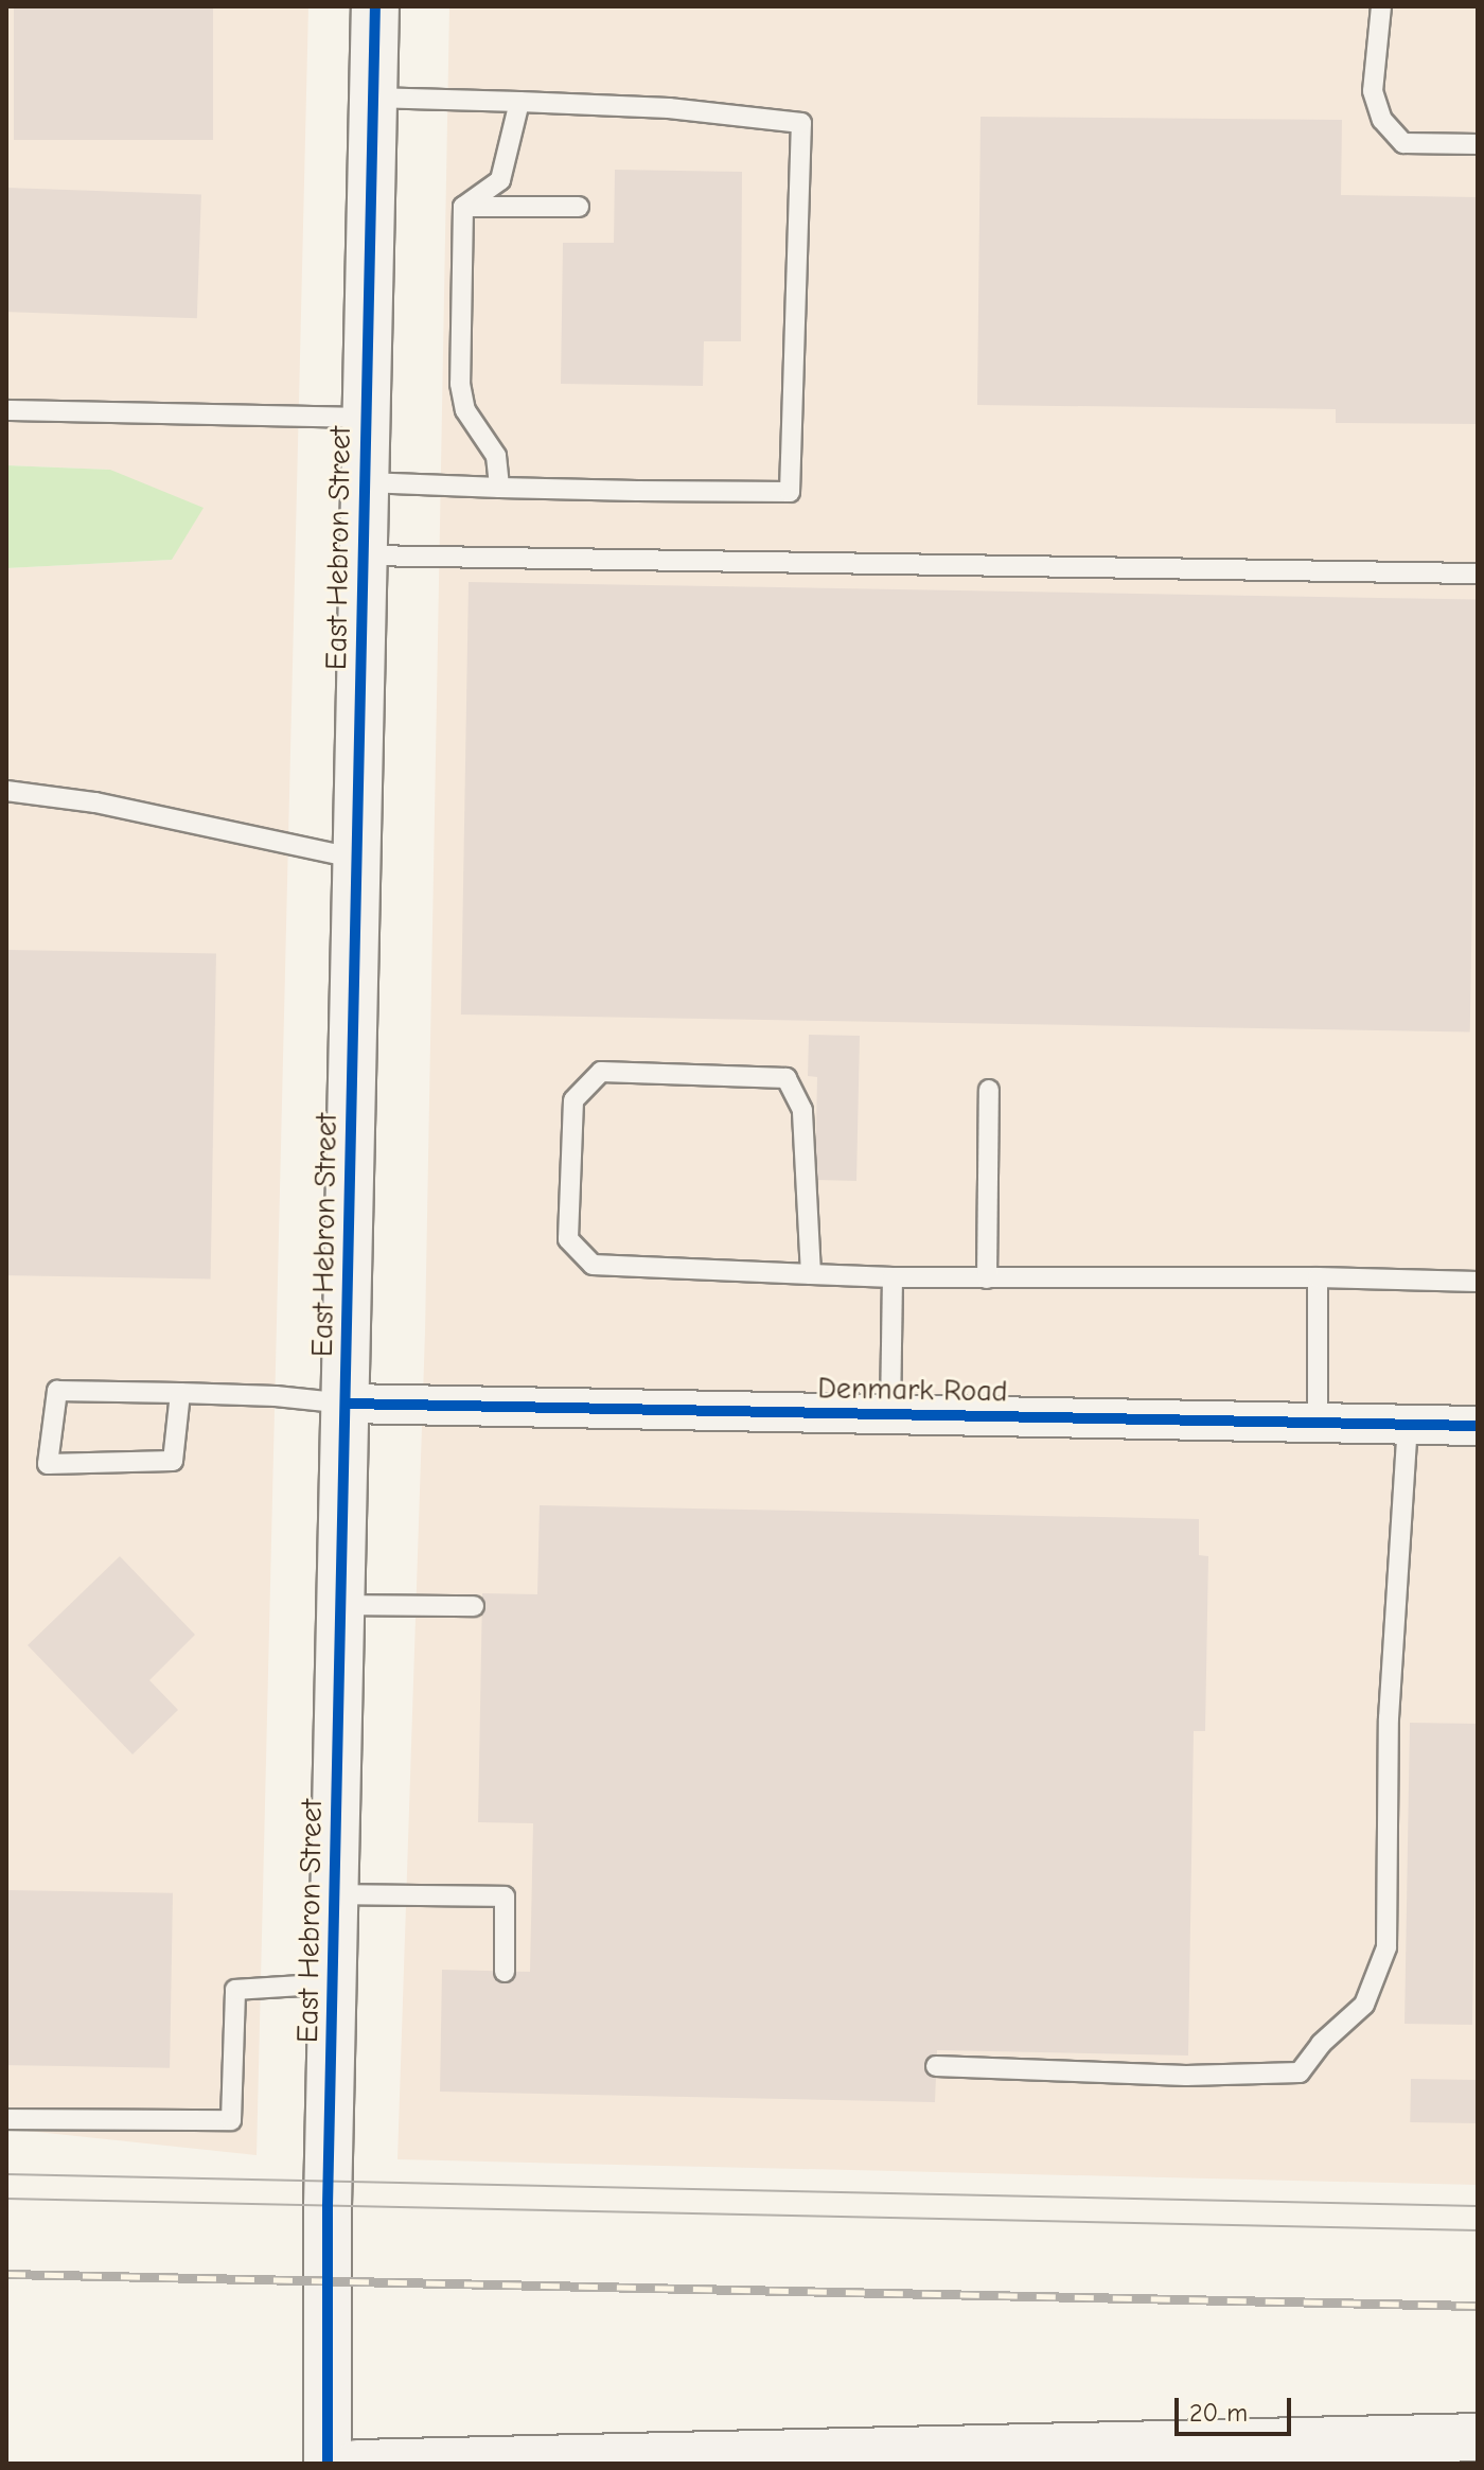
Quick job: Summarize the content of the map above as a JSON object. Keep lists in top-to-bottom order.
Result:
{
  "streets": {
    "street": ["East Hebron Street", "Denmark Road"]
  },
  "crossings": [
    ["East Hebron Street", "Denmark Road"]
  ],
  "scale_bar": "20 m"
}
